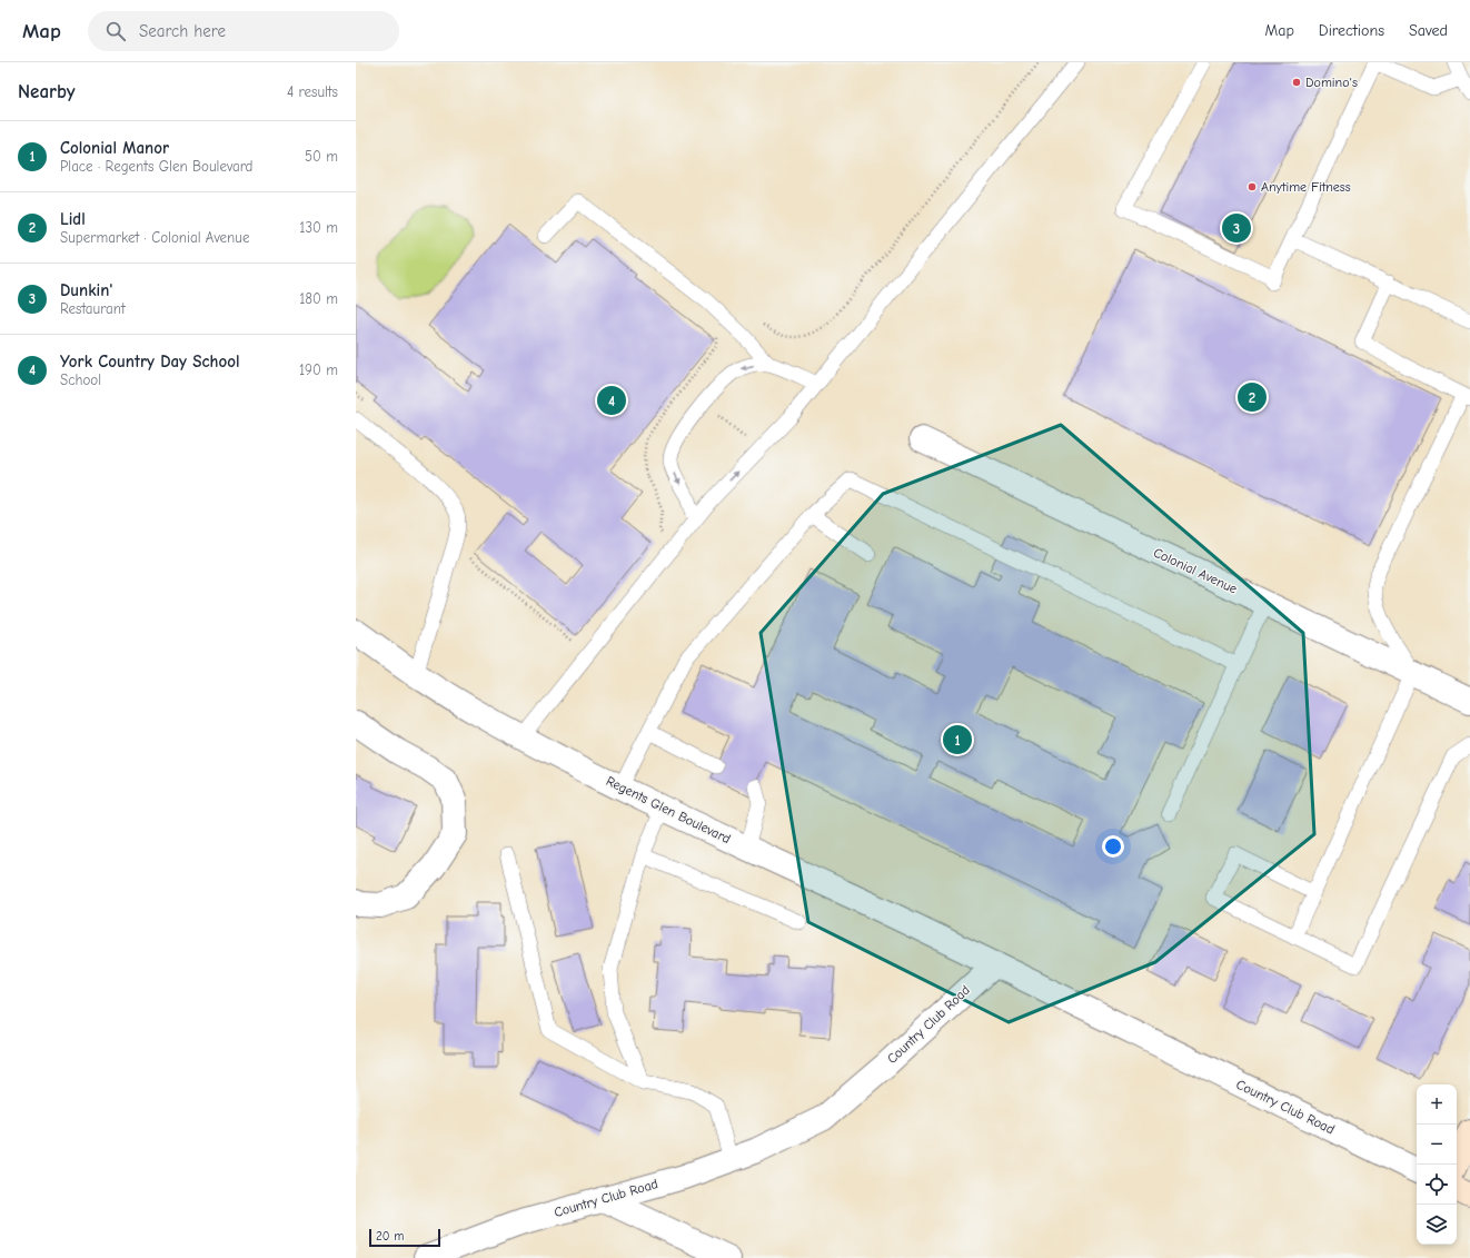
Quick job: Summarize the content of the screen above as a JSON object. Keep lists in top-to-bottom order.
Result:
{
  "streets": {
    "street": ["Colonial Avenue", "Regents Glen Boulevard", "Country Club Road"]
  },
  "crossings": [
    ["Regents Glen Boulevard", "Country Club Road"]
  ],
  "places": ["Domino's", "Anytime Fitness"],
  "scale_bar": "20 m",
  "page": {
    "header": "Map",
    "search": "Search here",
    "nav": ["Map", "Directions", "Saved"],
    "heading": ["Nearby", "4 results"],
    "list": [
      {
        "mark": "1",
        "name": "Colonial Manor",
        "note": "Place · Regents Glen Boulevard",
        "value": "50 m"
      },
      {
        "mark": "2",
        "name": "Lidl",
        "note": "Supermarket · Colonial Avenue",
        "value": "130 m"
      },
      {
        "mark": "3",
        "name": "Dunkin'",
        "note": "Restaurant",
        "value": "180 m"
      },
      {
        "mark": "4",
        "name": "York Country Day School",
        "note": "School",
        "value": "190 m"
      }
    ],
    "pins": [
      "3",
      "2",
      "4",
      "1"
    ],
    "map_buttons": ["+", "−"],
    "scale": "20 m"
  }
}
